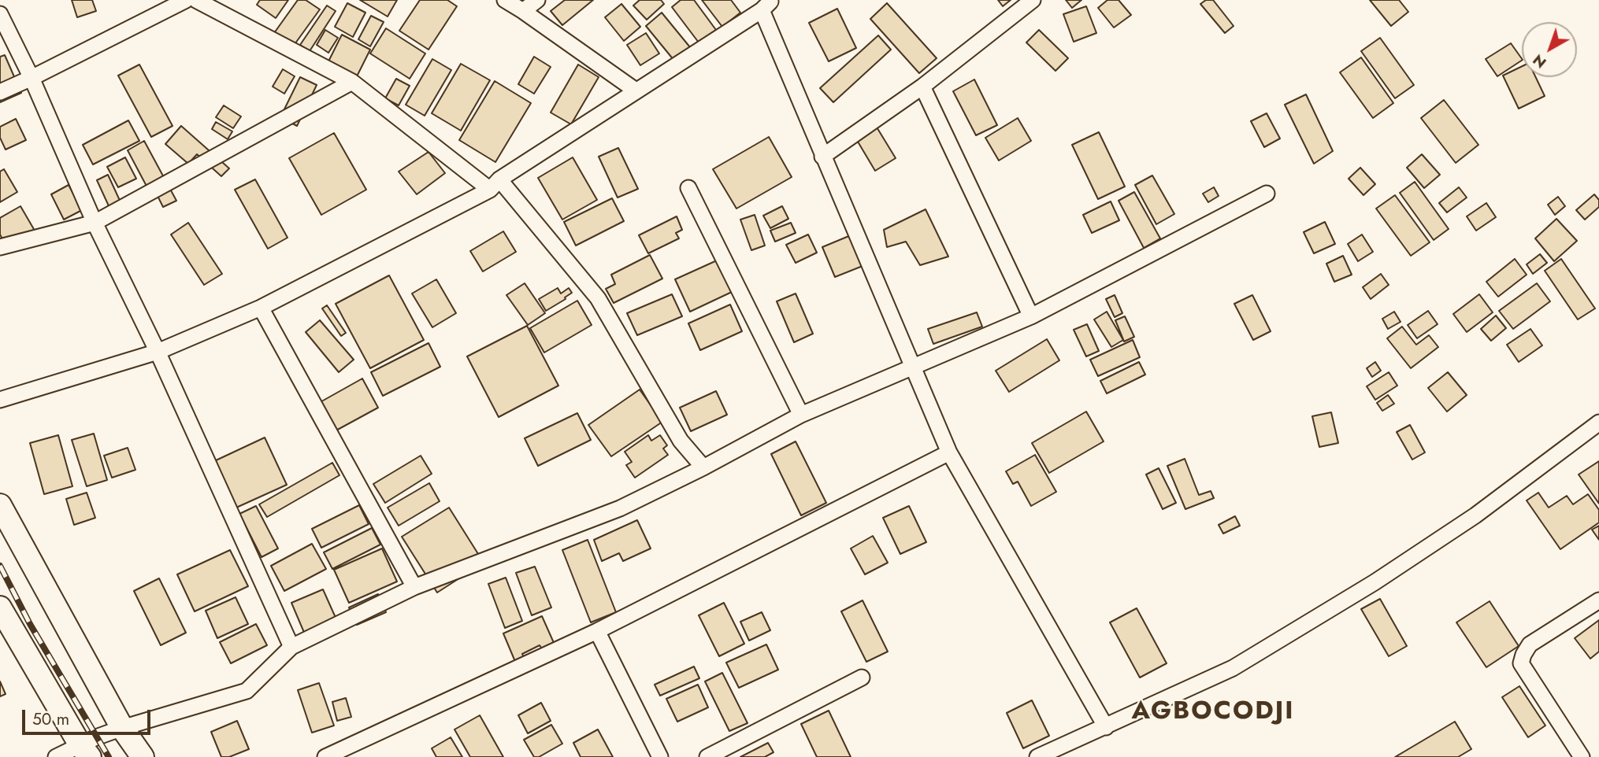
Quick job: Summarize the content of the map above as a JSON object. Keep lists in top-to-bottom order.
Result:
{
  "districts": ["AGBOCODJI"],
  "scale_bar": "50 m",
  "north": "bottom left"
}
